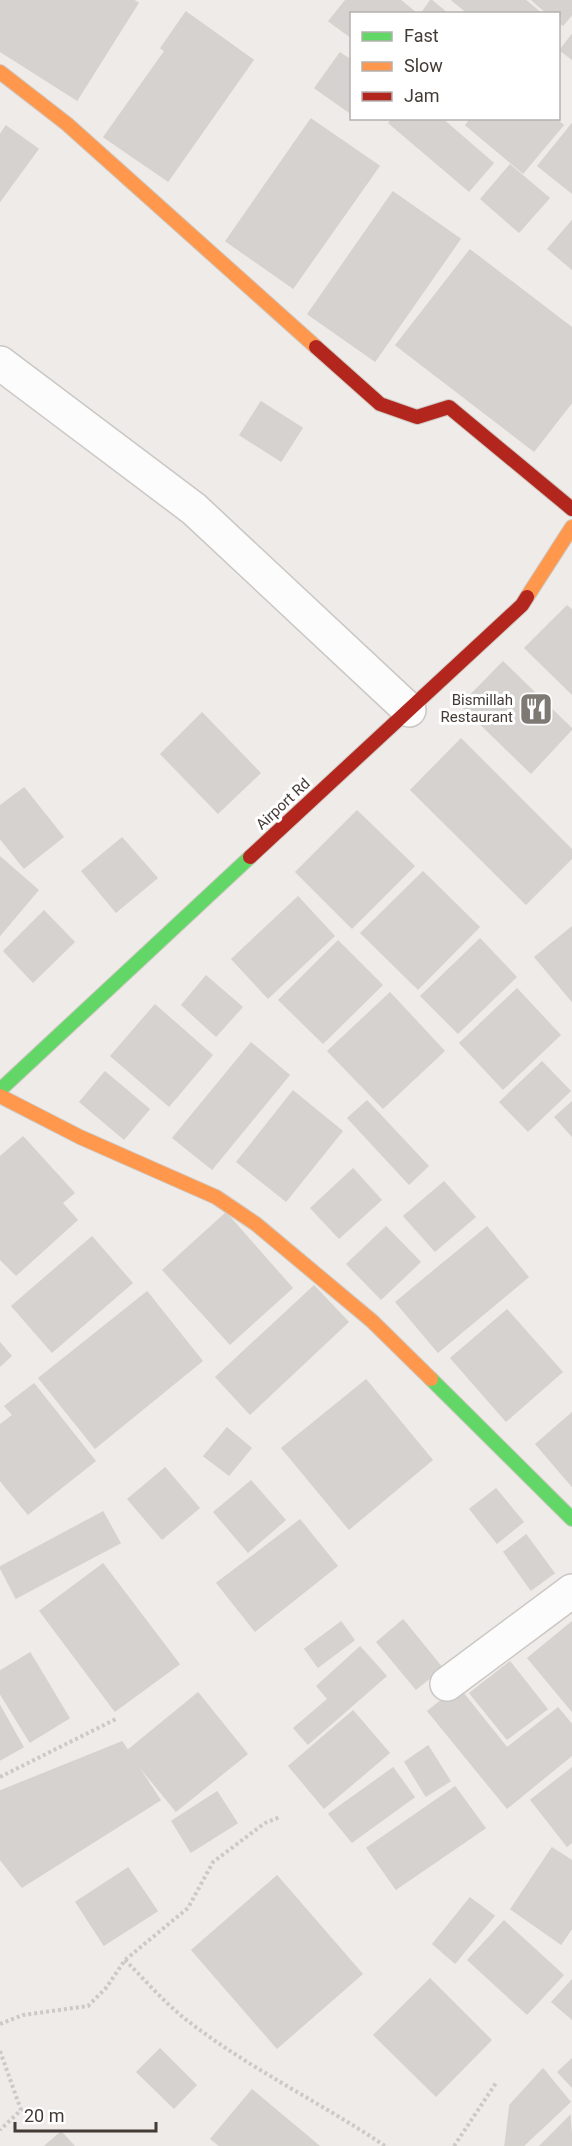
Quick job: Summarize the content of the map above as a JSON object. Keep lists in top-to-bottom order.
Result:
{
  "streets": {
    "street": ["Airport Rd"]
  },
  "places": {
    "restaurant": ["Bismillah Restaurant"]
  },
  "legend": ["Fast", "Slow", "Jam"],
  "scale_bar": "20 m"
}
